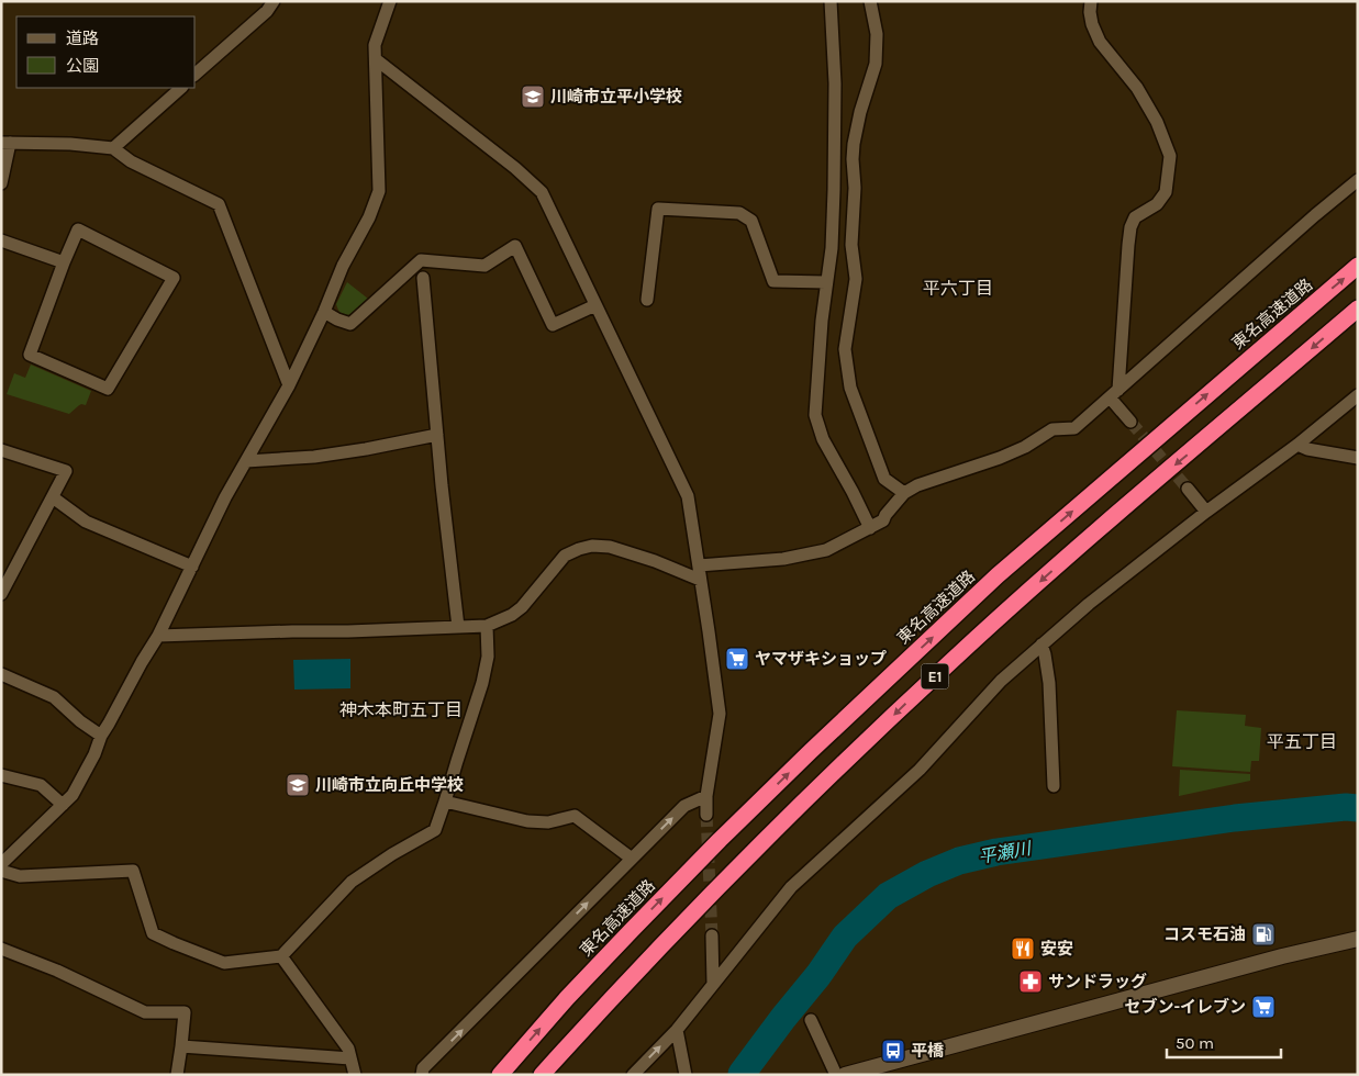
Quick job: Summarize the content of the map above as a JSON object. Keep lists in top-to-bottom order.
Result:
{
  "streets": {
    "highway": ["東名高速道路", "E1"]
  },
  "districts": ["平六丁目", "神木本町五丁目", "平五丁目"],
  "water": ["平瀬川"],
  "places": {
    "school or university": ["川崎市立平小学校", "川崎市立向丘中学校"],
    "supermarket": ["ヤマザキショップ", "セブン-イレブン"],
    "fuel station": ["コスモ石油"],
    "restaurant": ["安安"],
    "pharmacy": ["サンドラッグ"],
    "bus stop": ["平橋"]
  },
  "legend": ["道路", "公園"],
  "scale_bar": "50 m"
}
